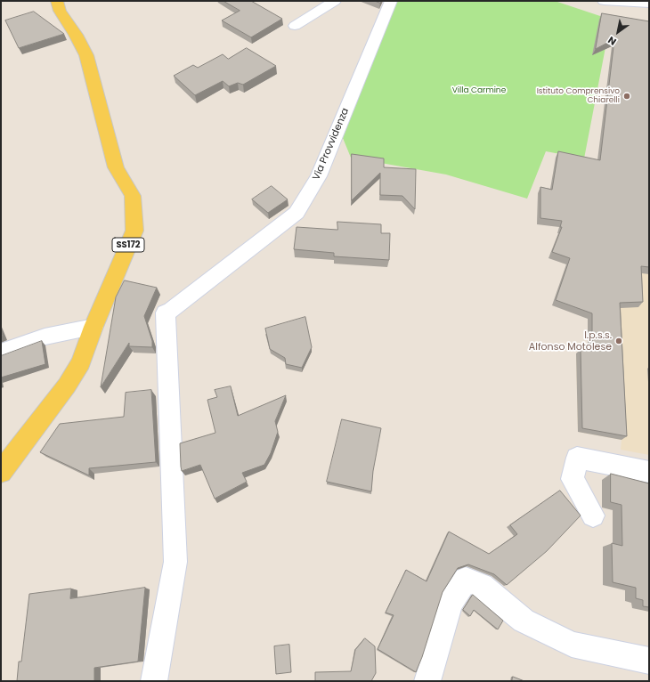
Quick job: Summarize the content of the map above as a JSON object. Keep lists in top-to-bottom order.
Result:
{
  "streets": {
    "main road": ["SS172"],
    "street": ["Via Provvidenza"]
  },
  "parks": ["Villa Carmine"],
  "places": ["Istituto Comprensivo Chiarelli", "I.p.s.s. Alfonso Motolese"],
  "north": "bottom left"
}
